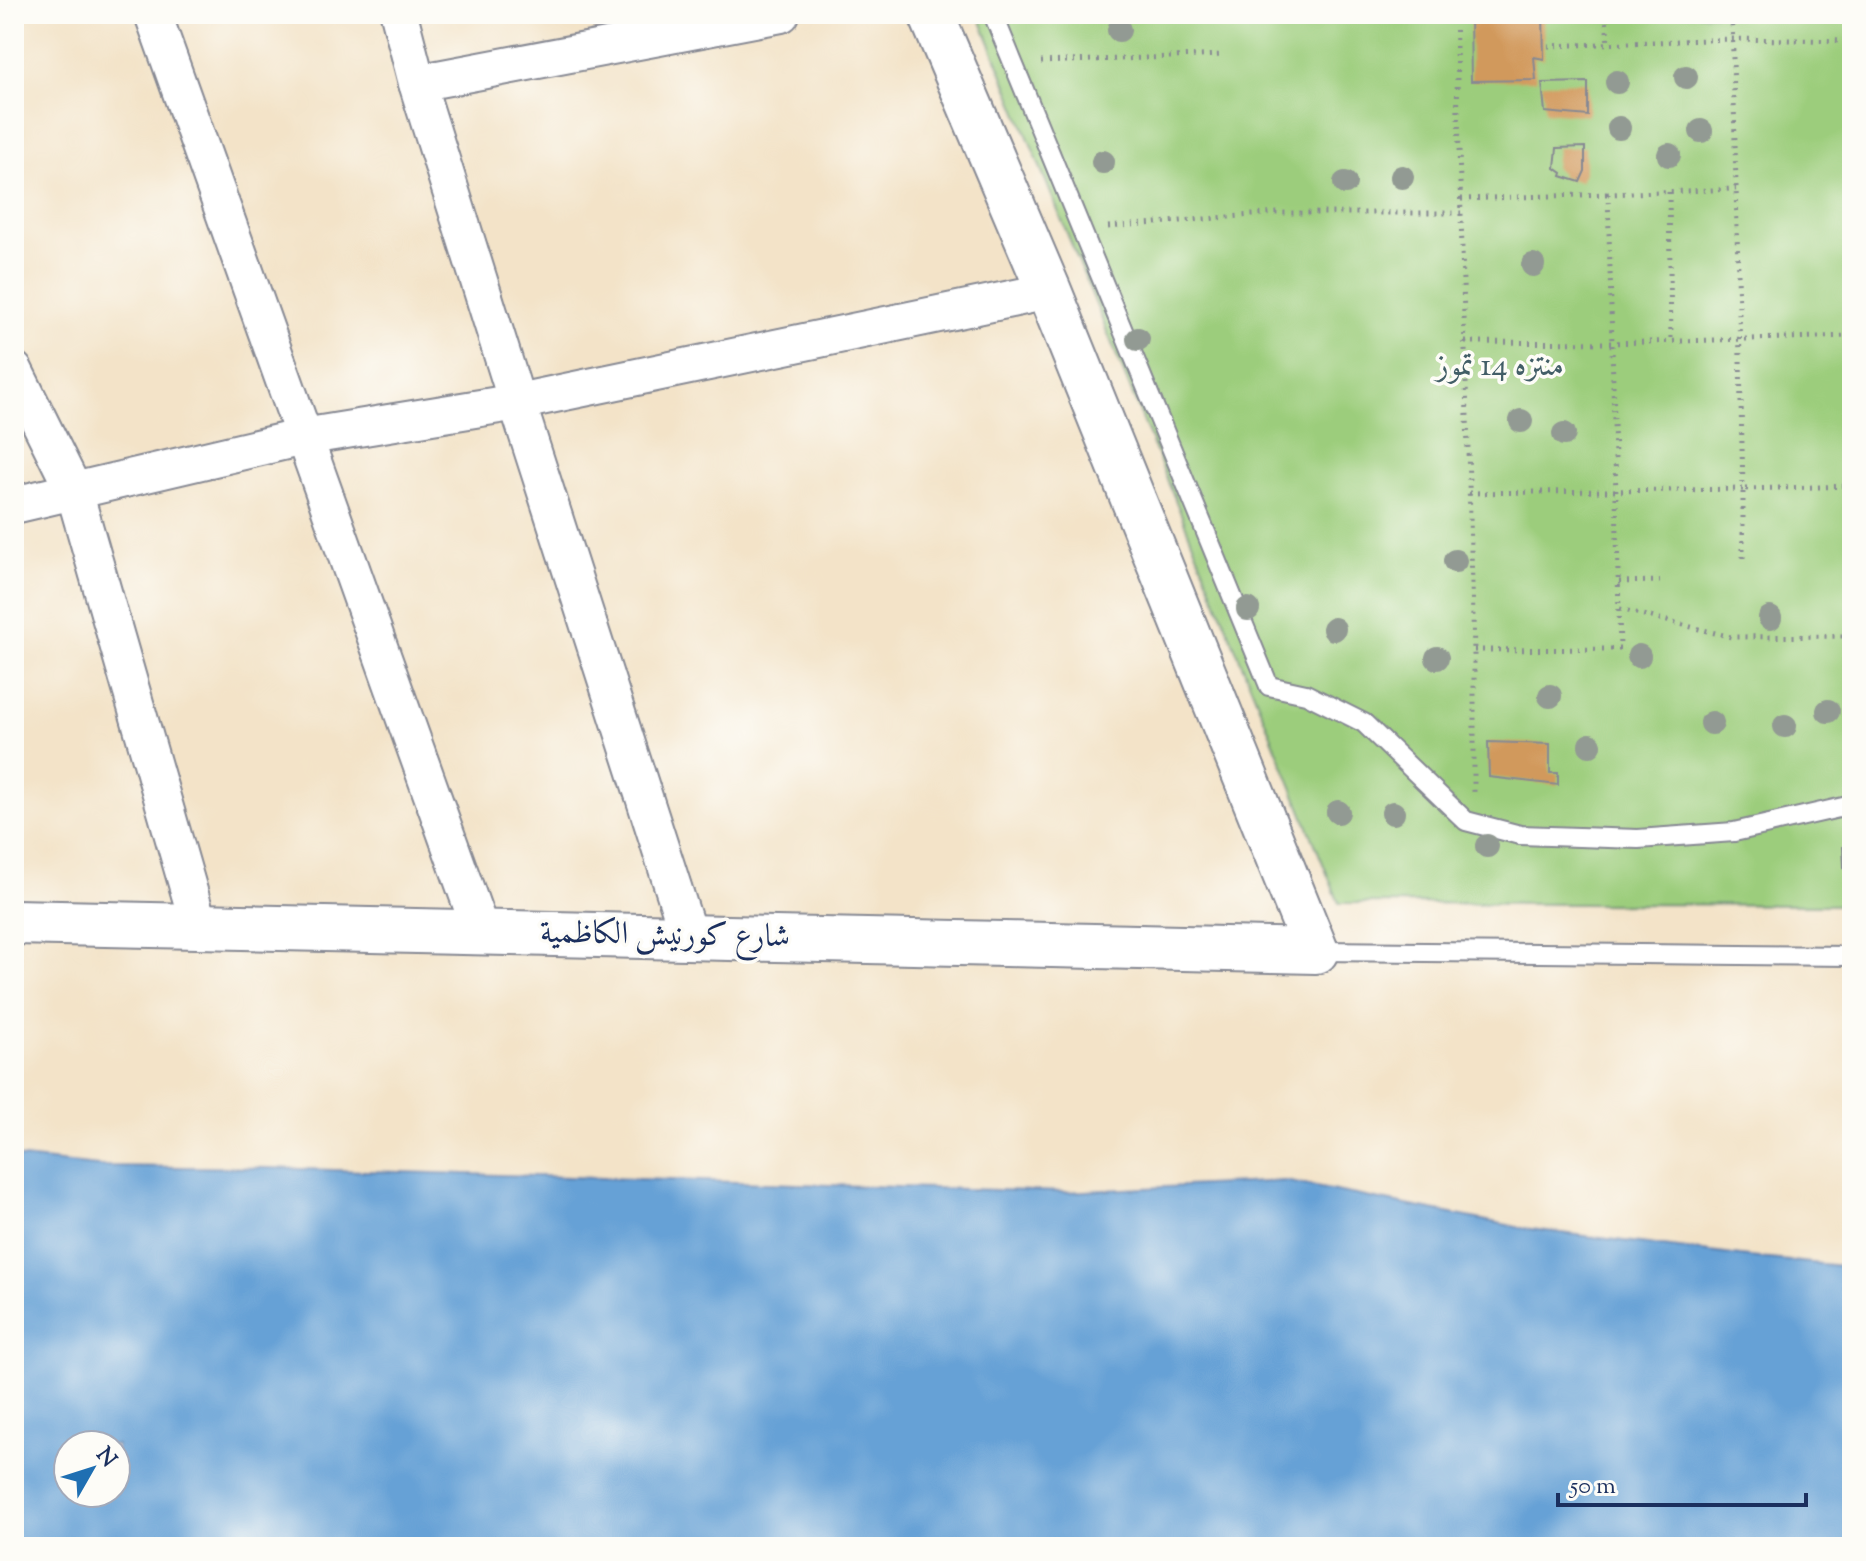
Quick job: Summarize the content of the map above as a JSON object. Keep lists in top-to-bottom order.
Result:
{
  "streets": {
    "street": ["شارع كورنيش الكاظمية"]
  },
  "parks": ["منتزه 14 تموز"],
  "scale_bar": "50 m",
  "north": "top right"
}
